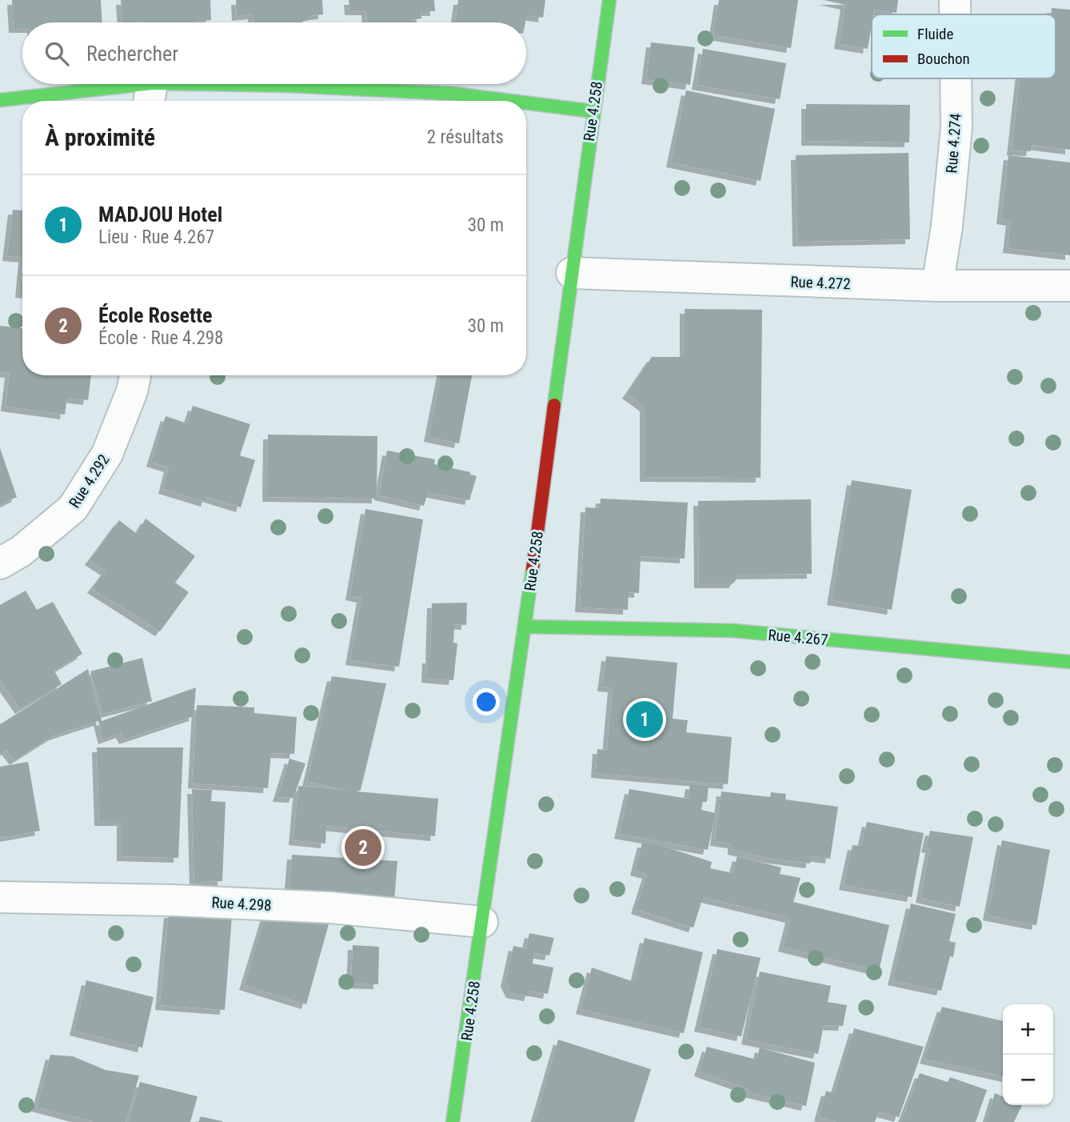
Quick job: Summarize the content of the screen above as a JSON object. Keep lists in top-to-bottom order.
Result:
{
  "streets": {
    "main road": ["Rue 4.258", "Rue 4.267"],
    "street": [
      "Rue 4.274",
      "Rue 4.272",
      "Rue 4.292",
      "Rue 4.298"
    ]
  },
  "crossings": [
    ["Rue 4.258", "Rue 4.272"],
    ["Rue 4.258", "Rue 4.267"],
    ["Rue 4.258", "Rue 4.298"],
    ["Rue 4.274", "Rue 4.272"]
  ],
  "legend": ["Fluide", "Bouchon"],
  "page": {
    "search": "Rechercher",
    "heading": ["À proximité", "2 résultats"],
    "list": [
      {
        "mark": "1",
        "name": "MADJOU Hotel",
        "note": "Lieu · Rue 4.267",
        "value": "30 m"
      },
      {
        "mark": "2",
        "name": "École Rosette",
        "note": "École · Rue 4.298",
        "value": "30 m"
      }
    ],
    "pins": ["1", "2"],
    "map_buttons": ["+", "−"]
  }
}
